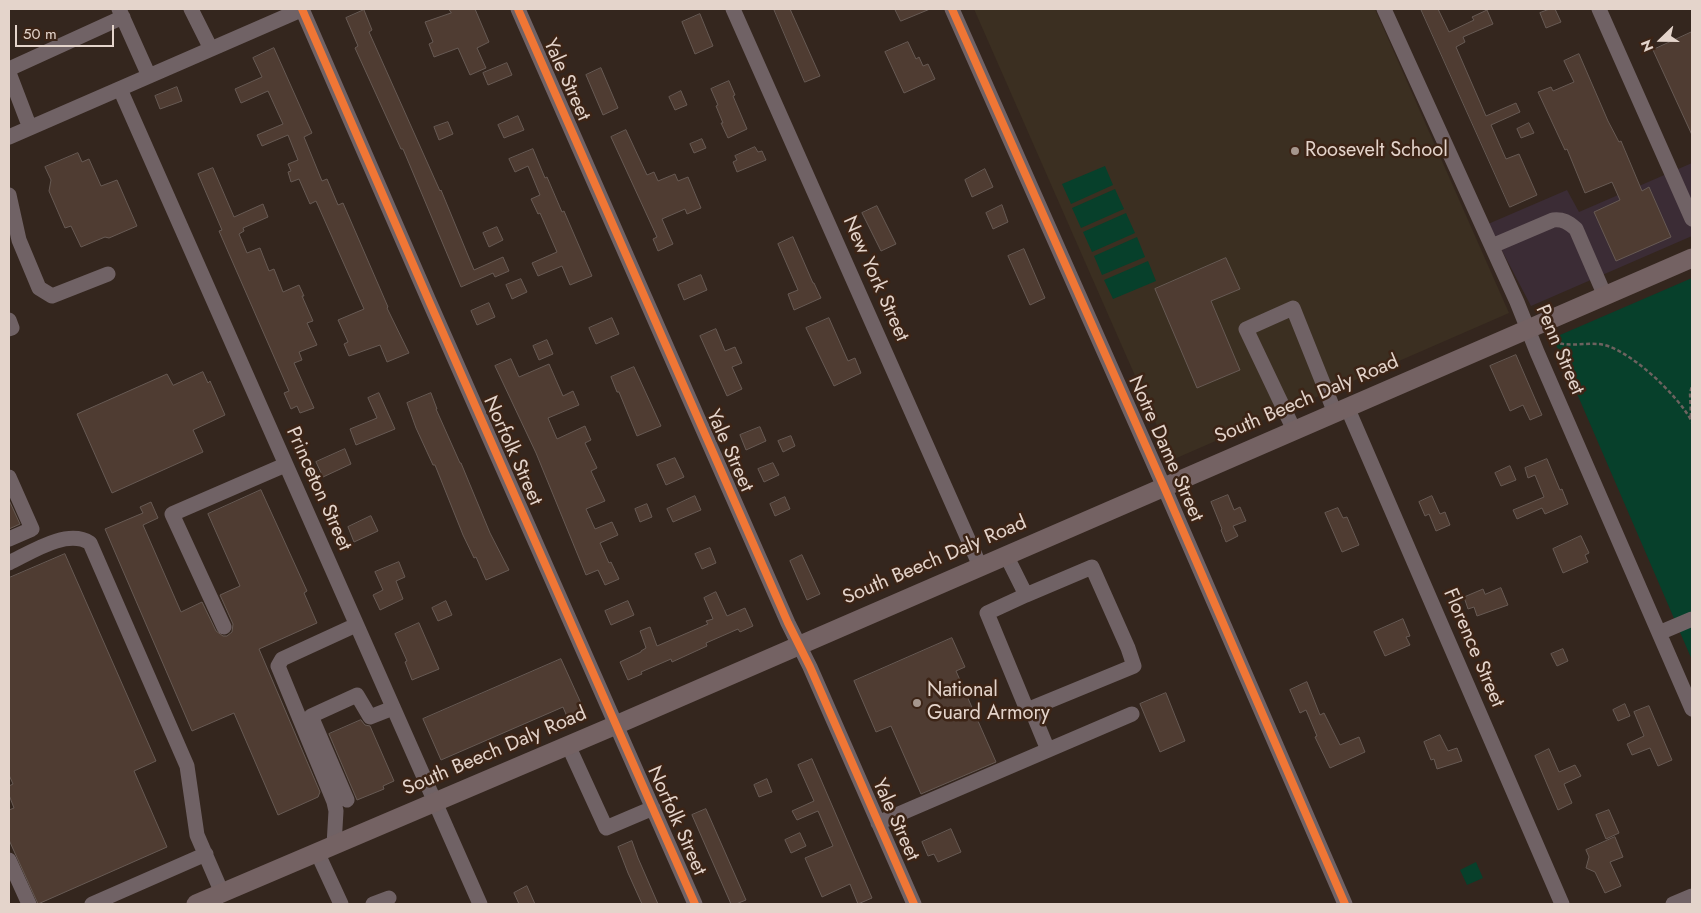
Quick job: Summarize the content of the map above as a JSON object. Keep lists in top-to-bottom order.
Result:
{
  "streets": {
    "main road": ["South Beech Daly Road"],
    "street": [
      "Yale Street",
      "New York Street",
      "Penn Street",
      "Notre Dame Street",
      "Norfolk Street",
      "Princeton Street",
      "Florence Street"
    ]
  },
  "crossings": [
    ["Yale Street", "South Beech Daly Road"],
    ["New York Street", "South Beech Daly Road"],
    ["Penn Street", "South Beech Daly Road"],
    ["South Beech Daly Road", "Notre Dame Street"],
    ["South Beech Daly Road", "Norfolk Street"],
    ["South Beech Daly Road", "Princeton Street"],
    ["South Beech Daly Road", "Florence Street"]
  ],
  "places": ["Roosevelt School", "National Guard Armory"],
  "scale_bar": "50 m",
  "north": "left"
}
